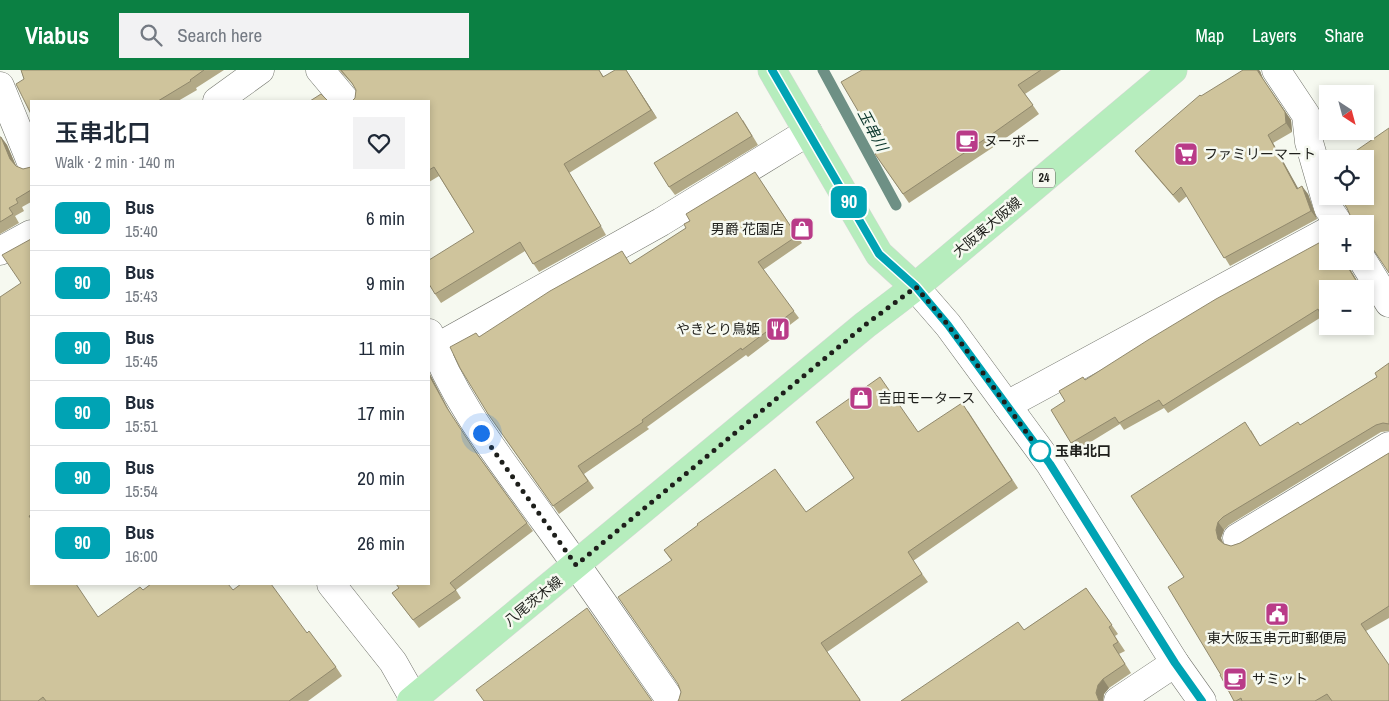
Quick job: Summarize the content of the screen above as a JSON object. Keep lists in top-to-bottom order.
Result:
{
  "streets": {
    "main road": ["24", "大阪東大阪線", "八尾茨木線"]
  },
  "crossings": [
    ["大阪東大阪線", "八尾茨木線"]
  ],
  "water": ["玉串川"],
  "places": {
    "cafe": ["ヌーボー", "サミット"],
    "supermarket": ["ファミリーマート"],
    "shop": ["男爵 花園店", "吉田モータース"],
    "restaurant": ["やきとり鳥姫"],
    "other": ["玉串北口"],
    "public building": ["東大阪玉串元町郵便局"]
  },
  "lines": ["bus line 90"],
  "north": "bottom right",
  "page": {
    "header": "Viabus",
    "search": "Search here",
    "nav": ["Map", "Layers", "Share"],
    "on_map": "90",
    "map_buttons": ["+", "−"],
    "heading": ["玉串北口", "Walk · 2 min · 140 m"],
    "list": [
      {
        "mark": "90",
        "name": "Bus",
        "note": "15:40",
        "value": "6 min"
      },
      {
        "mark": "90",
        "name": "Bus",
        "note": "15:43",
        "value": "9 min"
      },
      {
        "mark": "90",
        "name": "Bus",
        "note": "15:45",
        "value": "11 min"
      },
      {
        "mark": "90",
        "name": "Bus",
        "note": "15:51",
        "value": "17 min"
      },
      {
        "mark": "90",
        "name": "Bus",
        "note": "15:54",
        "value": "20 min"
      },
      {
        "mark": "90",
        "name": "Bus",
        "note": "16:00",
        "value": "26 min"
      }
    ]
  }
}
